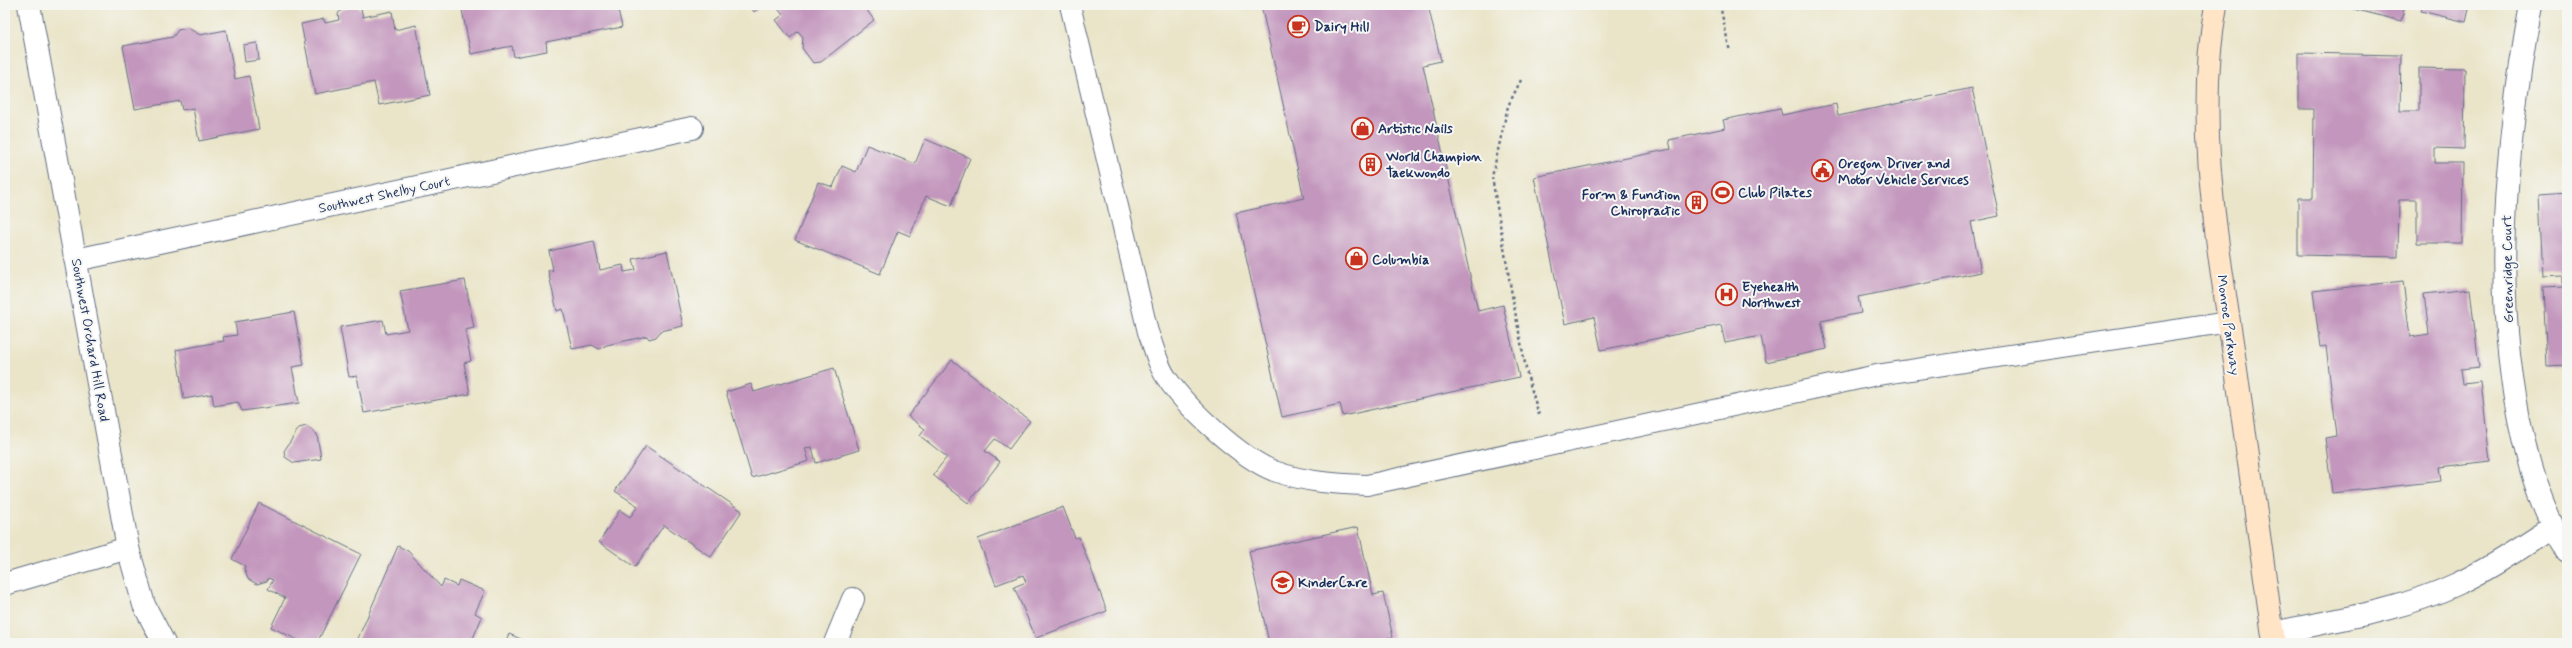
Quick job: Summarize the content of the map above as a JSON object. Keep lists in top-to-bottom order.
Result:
{
  "streets": {
    "street": [
      "Southwest Shelby Court",
      "Greenridge Court",
      "Monroe Parkway",
      "Southwest Orchard Hill Road"
    ]
  },
  "crossings": [
    ["Southwest Shelby Court", "Southwest Orchard Hill Road"]
  ],
  "places": {
    "cafe": ["Dairy Hill"],
    "shop": ["Artistic Nails", "Columbia"],
    "building": ["World Champion Taekwondo", "Form & Function Chiropractic"],
    "public building": ["Oregon Driver and Motor Vehicle Services"],
    "sports": ["Club Pilates"],
    "hospital": ["Eyehealth Northwest"],
    "school or university": ["KinderCare"]
  }
}
